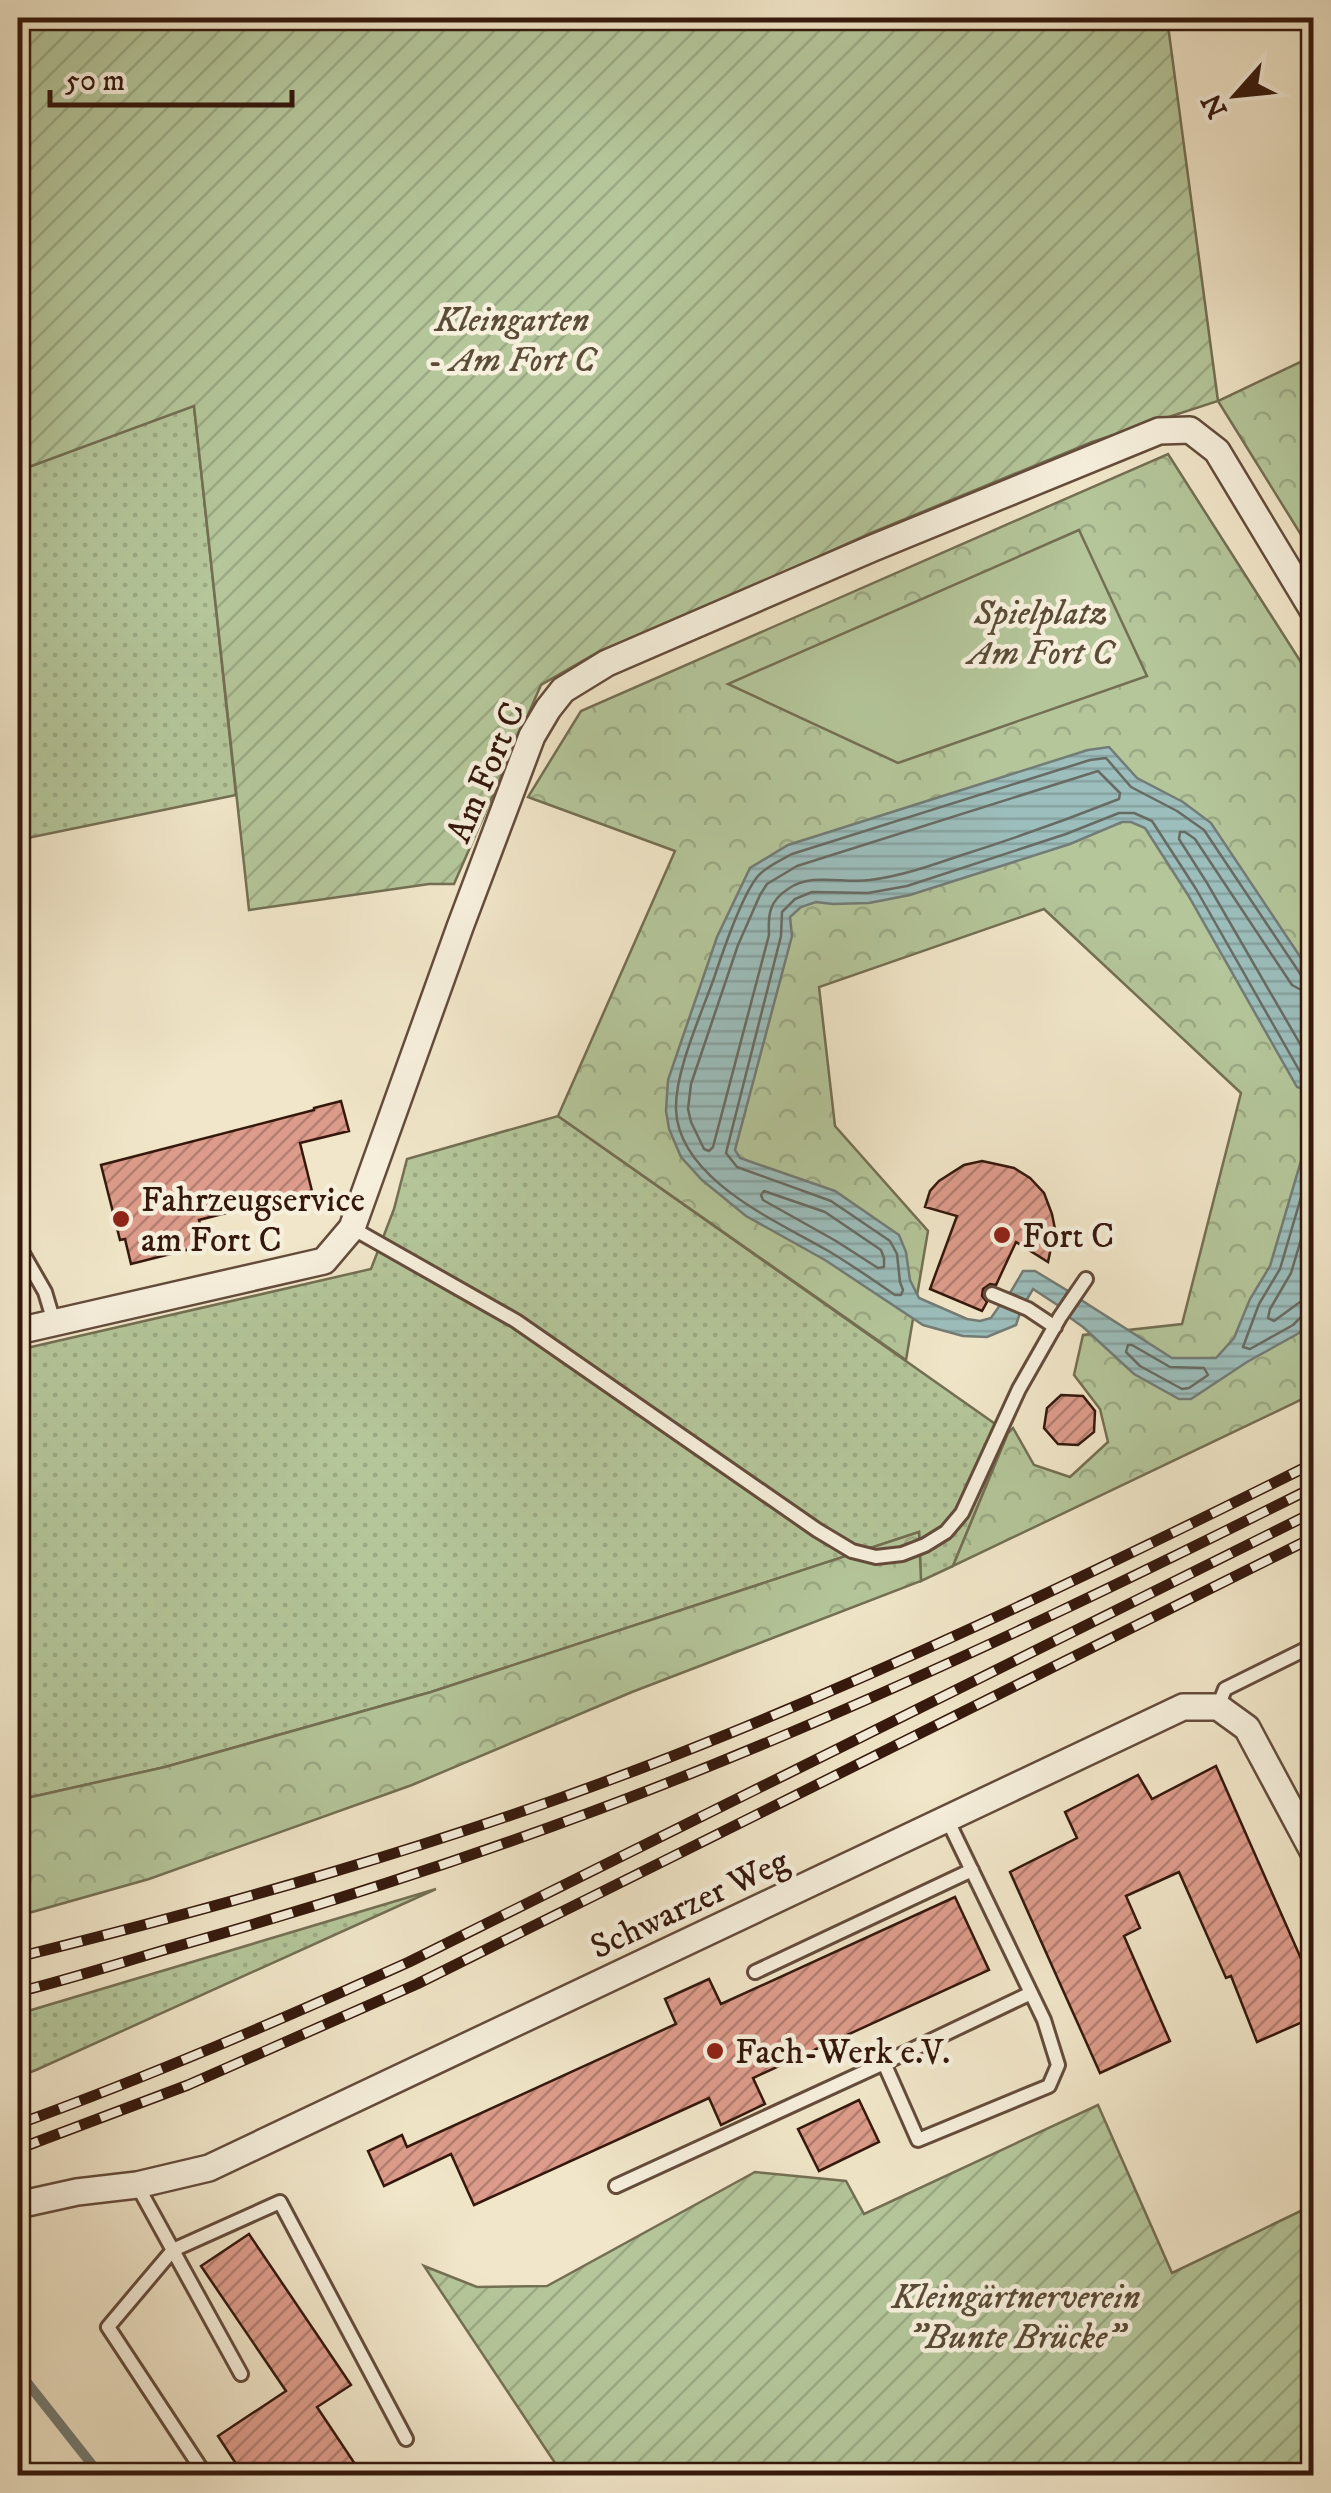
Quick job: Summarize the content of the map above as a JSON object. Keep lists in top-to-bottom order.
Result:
{
  "streets": {
    "street": ["Am Fort C", "Schwarzer Weg"]
  },
  "parks": ["Kleingarten - Am Fort C", "Spielplatz Am Fort C", "Kleingärtnerverein \"Bunte Brücke\""],
  "places": ["Fahrzeugservice am Fort C", "Fort C", "Fach-Werk e.V."],
  "scale_bar": "50 m",
  "north": "bottom left"
}
